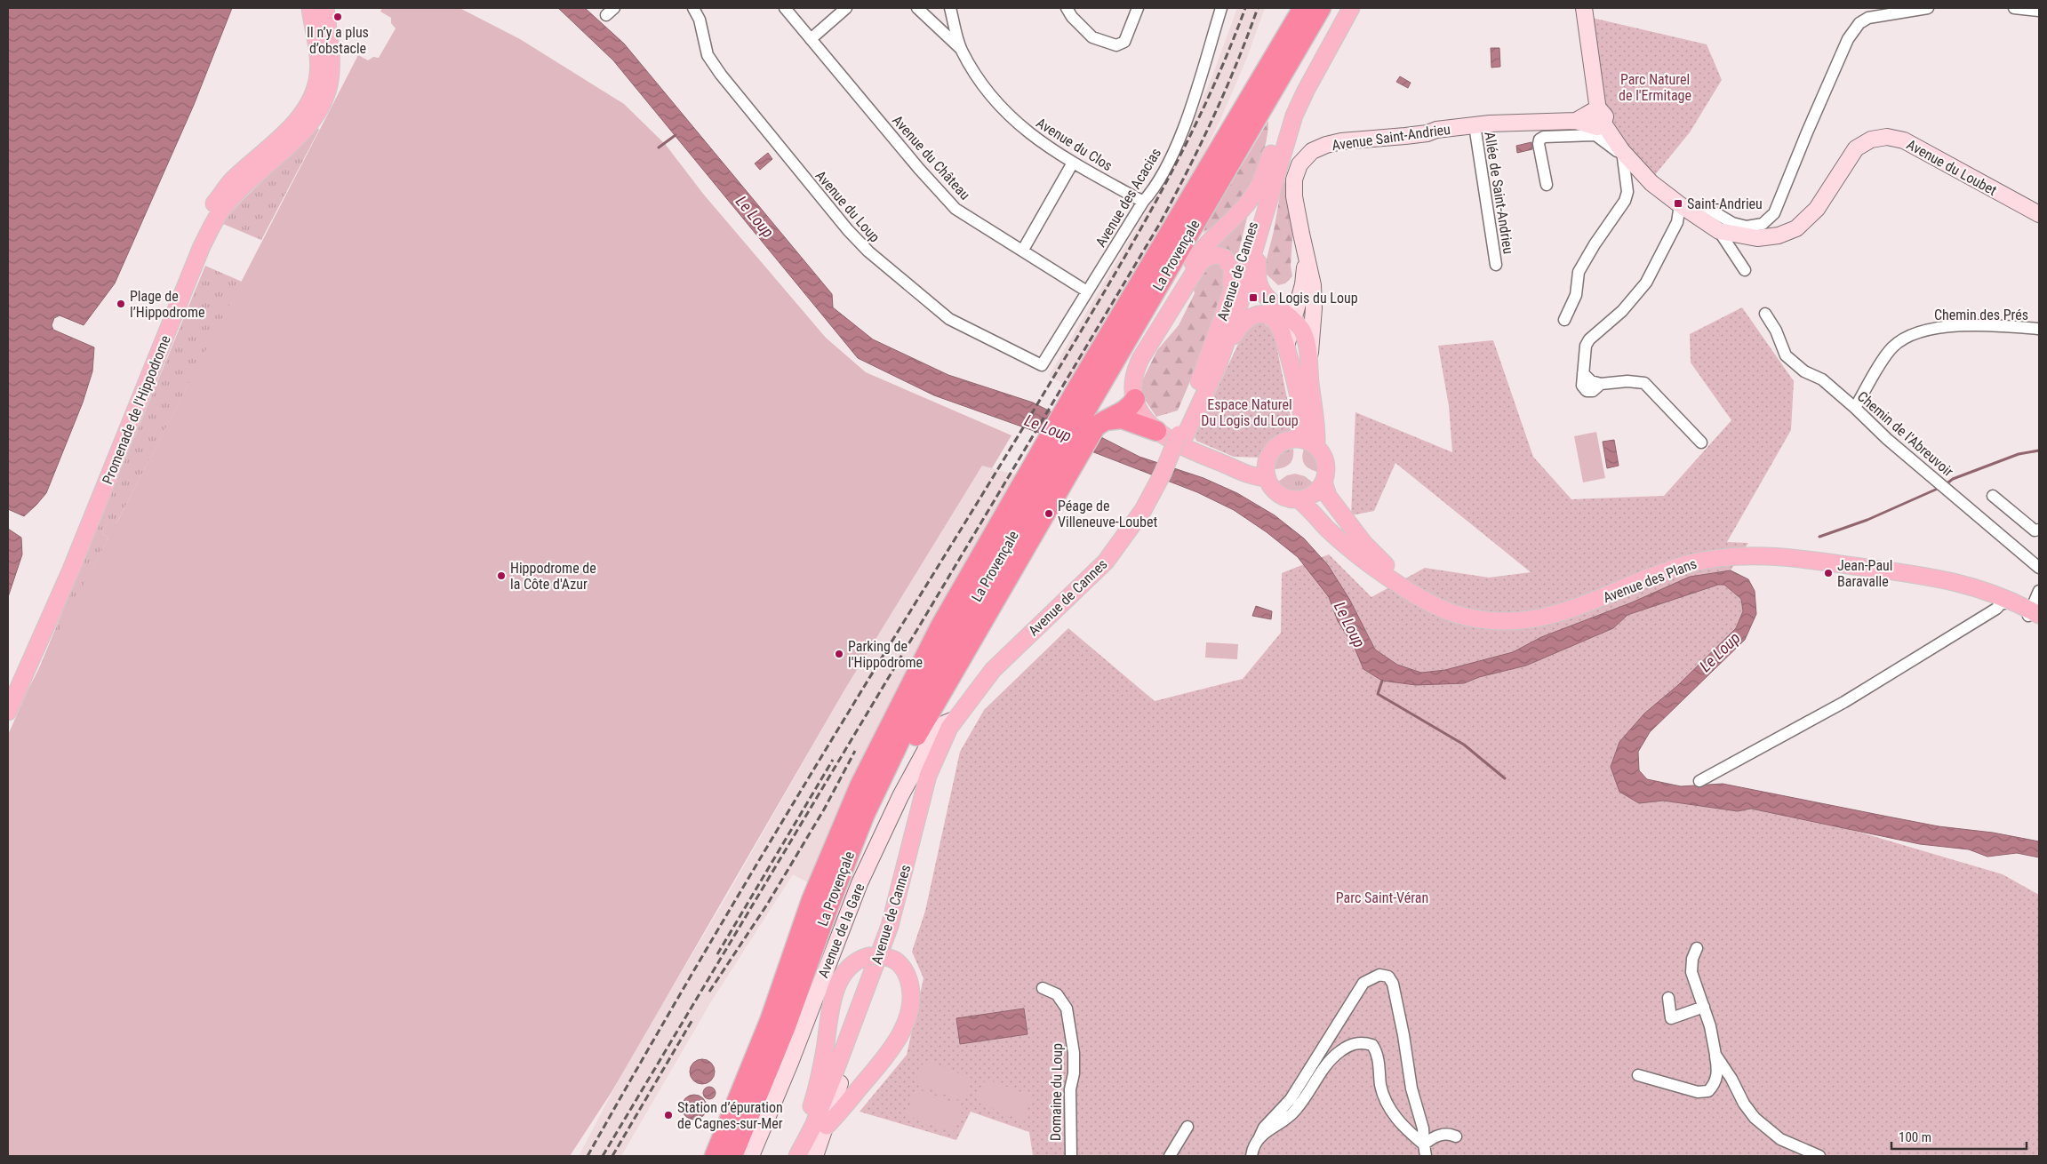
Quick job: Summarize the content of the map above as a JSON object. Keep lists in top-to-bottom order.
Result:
{
  "streets": {
    "highway": ["La Provençale"],
    "main road": ["Avenue de Cannes", "Promenade de l'Hippodrome", "Avenue des Plans"],
    "street": [
      "Avenue Saint-Andrieu",
      "Avenue du Clos",
      "Avenue du Château",
      "Avenue du Loubet",
      "Allée de Saint-Andrieu",
      "Avenue des Acacias",
      "Avenue du Loup",
      "Chemin des Prés",
      "Chemin de l'Abreuvoir",
      "Avenue de la Gare",
      "Domaine du Loup"
    ]
  },
  "crossings": [
    ["Avenue Saint-Andrieu", "Avenue du Loubet"],
    ["Avenue Saint-Andrieu", "Allée de Saint-Andrieu"],
    ["Avenue du Clos", "Avenue des Acacias"],
    ["Avenue du Château", "Avenue des Acacias"],
    ["Avenue des Acacias", "Avenue du Loup"],
    ["Avenue de Cannes", "Avenue de la Gare"],
    ["Chemin des Prés", "Chemin de l'Abreuvoir"]
  ],
  "water": ["Le Loup"],
  "parks": ["Parc Naturel de l'Ermitage", "Espace Naturel Du Logis du Loup", "Parc Saint-Véran"],
  "places": {
    "other": [
      "Il n’y a plus d’obstacle",
      "Plage de l’Hippodrome",
      "Péage de Villeneuve-Loubet",
      "Jean-Paul Baravalle",
      "Hippodrome de la Côte d'Azur",
      "Parking de l'Hippodrome",
      "Station d’épuration de Cagnes-sur-Mer"
    ],
    "transit": ["Saint-Andrieu", "Le Logis du Loup"]
  },
  "scale_bar": "100 m"
}
